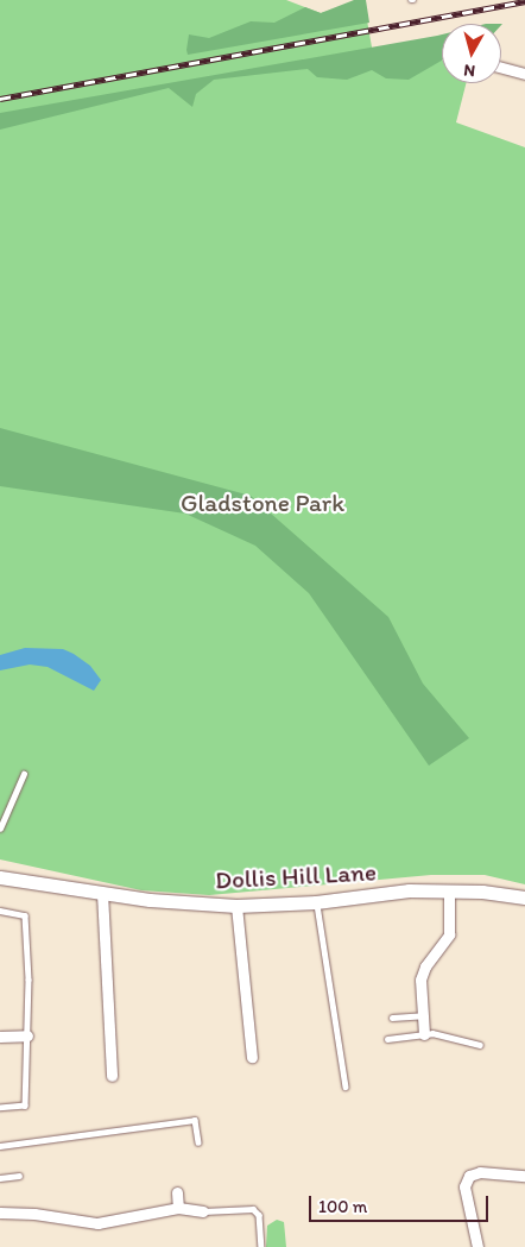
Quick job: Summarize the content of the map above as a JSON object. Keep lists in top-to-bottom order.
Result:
{
  "streets": {
    "street": ["Dollis Hill Lane"]
  },
  "parks": ["Gladstone Park"],
  "scale_bar": "100 m",
  "north": "bottom"
}
